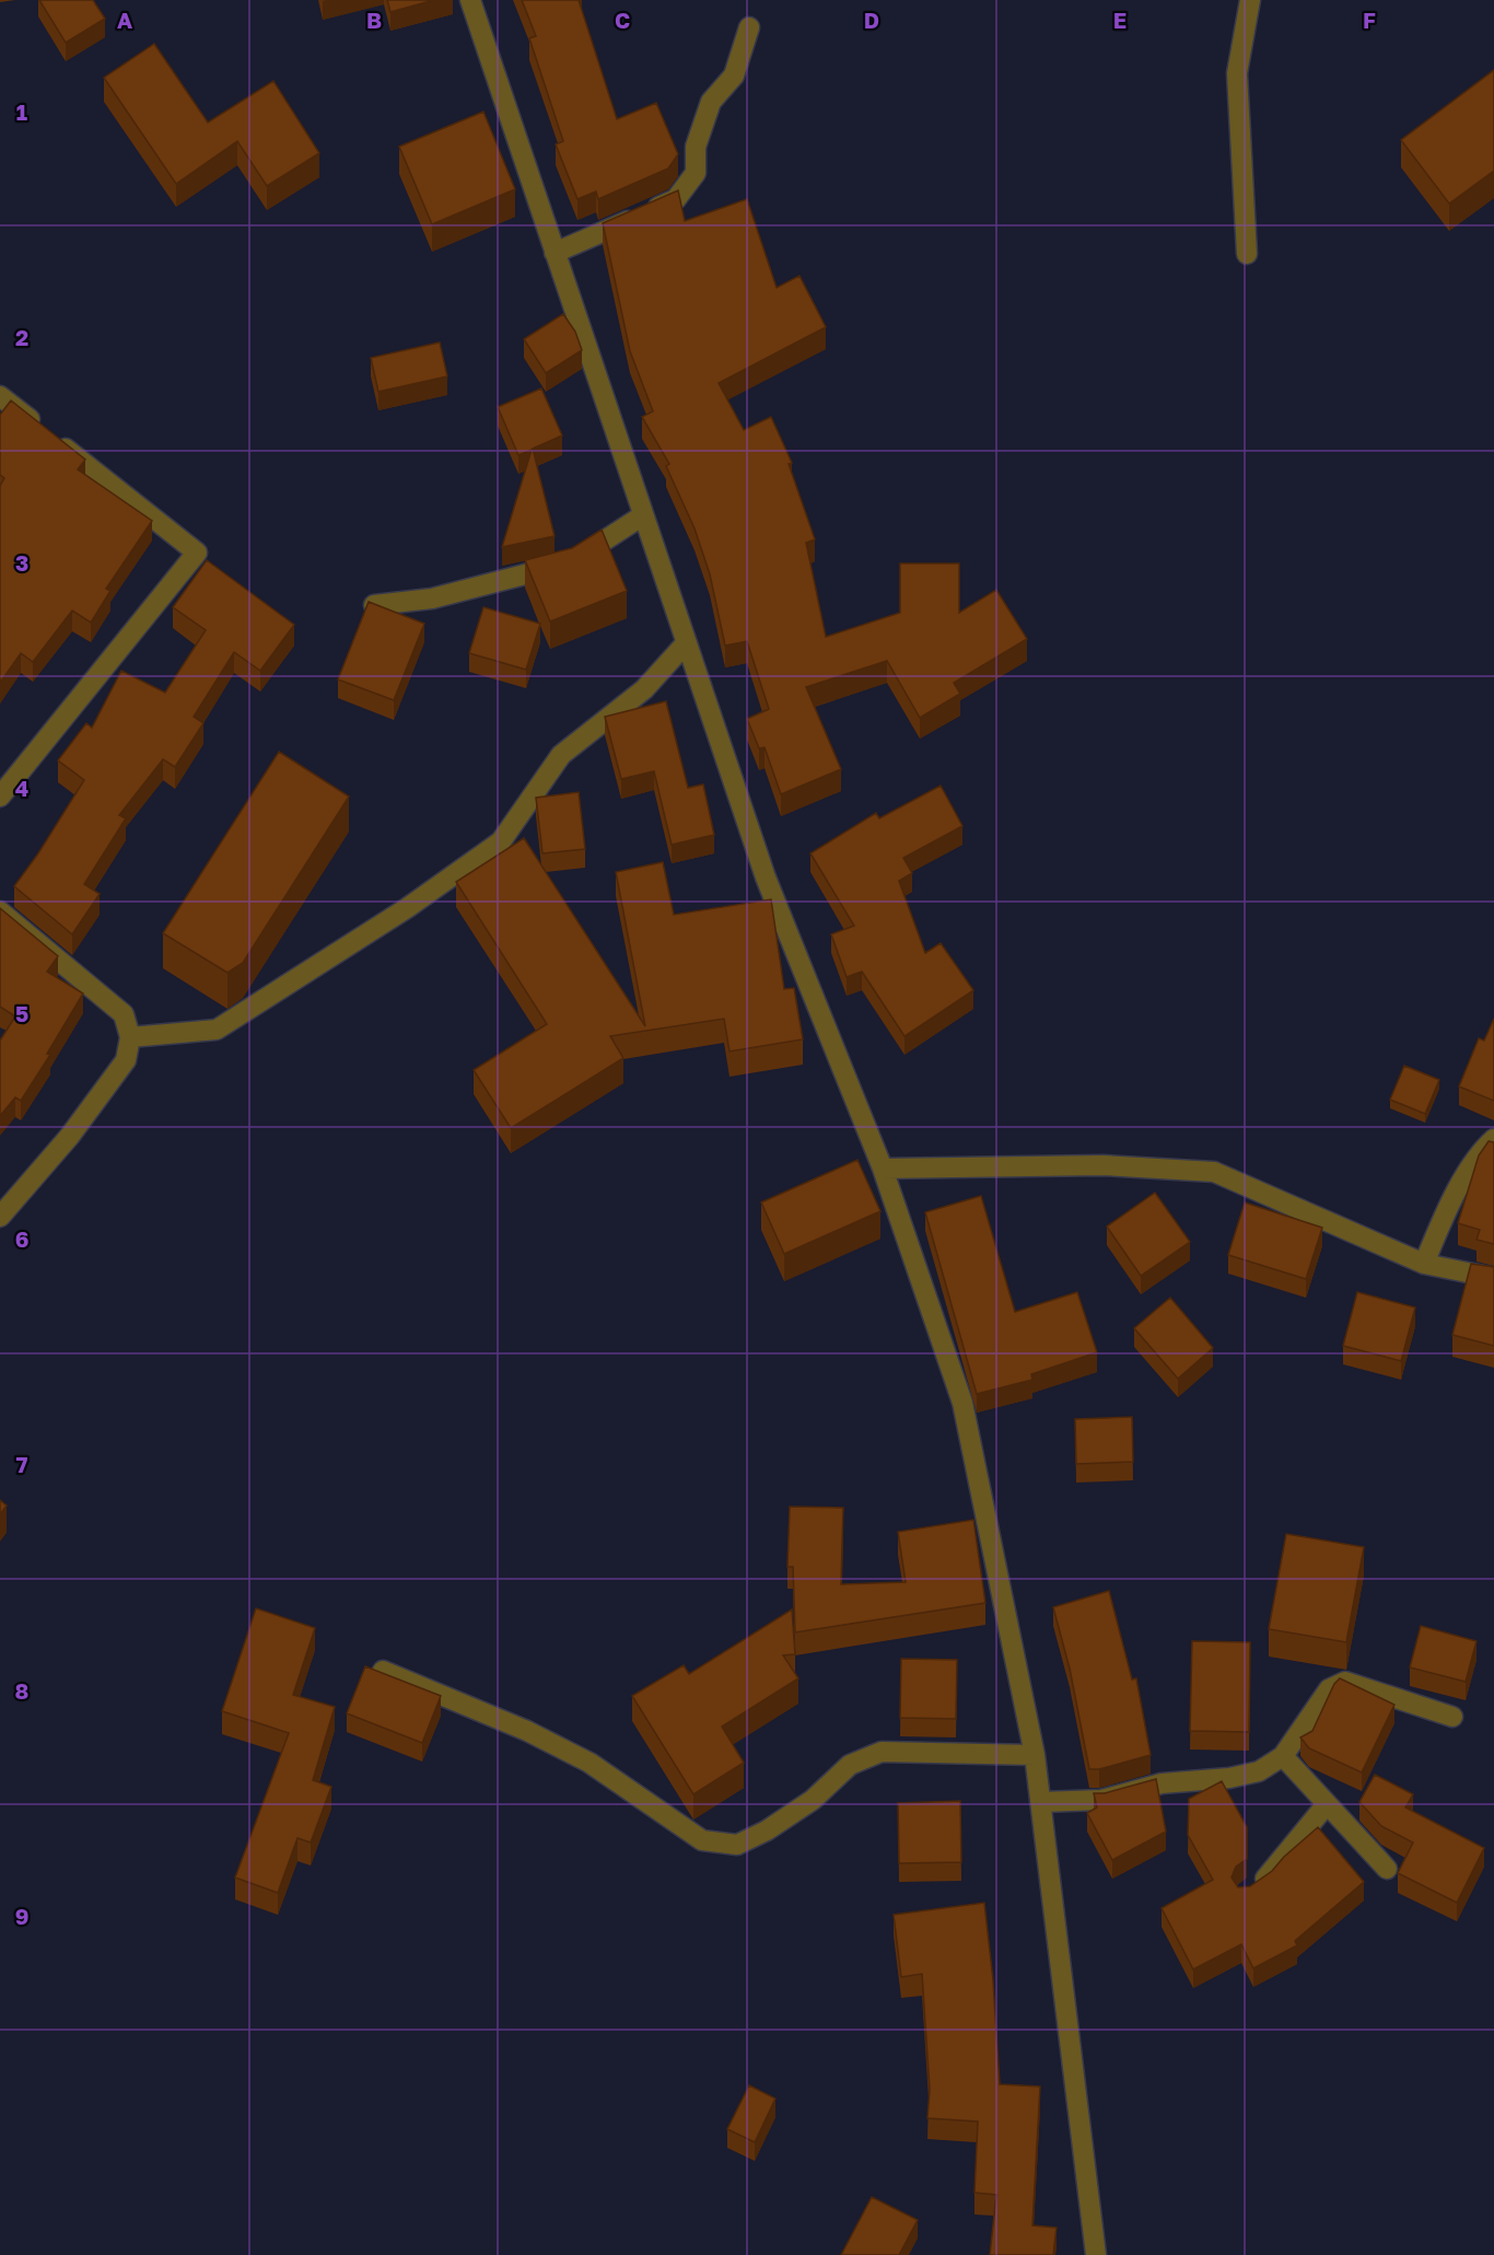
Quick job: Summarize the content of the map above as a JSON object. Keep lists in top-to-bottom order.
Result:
{
  "grid": {
    "columns": [
      "A",
      "B",
      "C",
      "D",
      "E",
      "F"
    ],
    "rows": [
      "1",
      "2",
      "3",
      "4",
      "5",
      "6",
      "7",
      "8",
      "9"
    ]
  }
}
